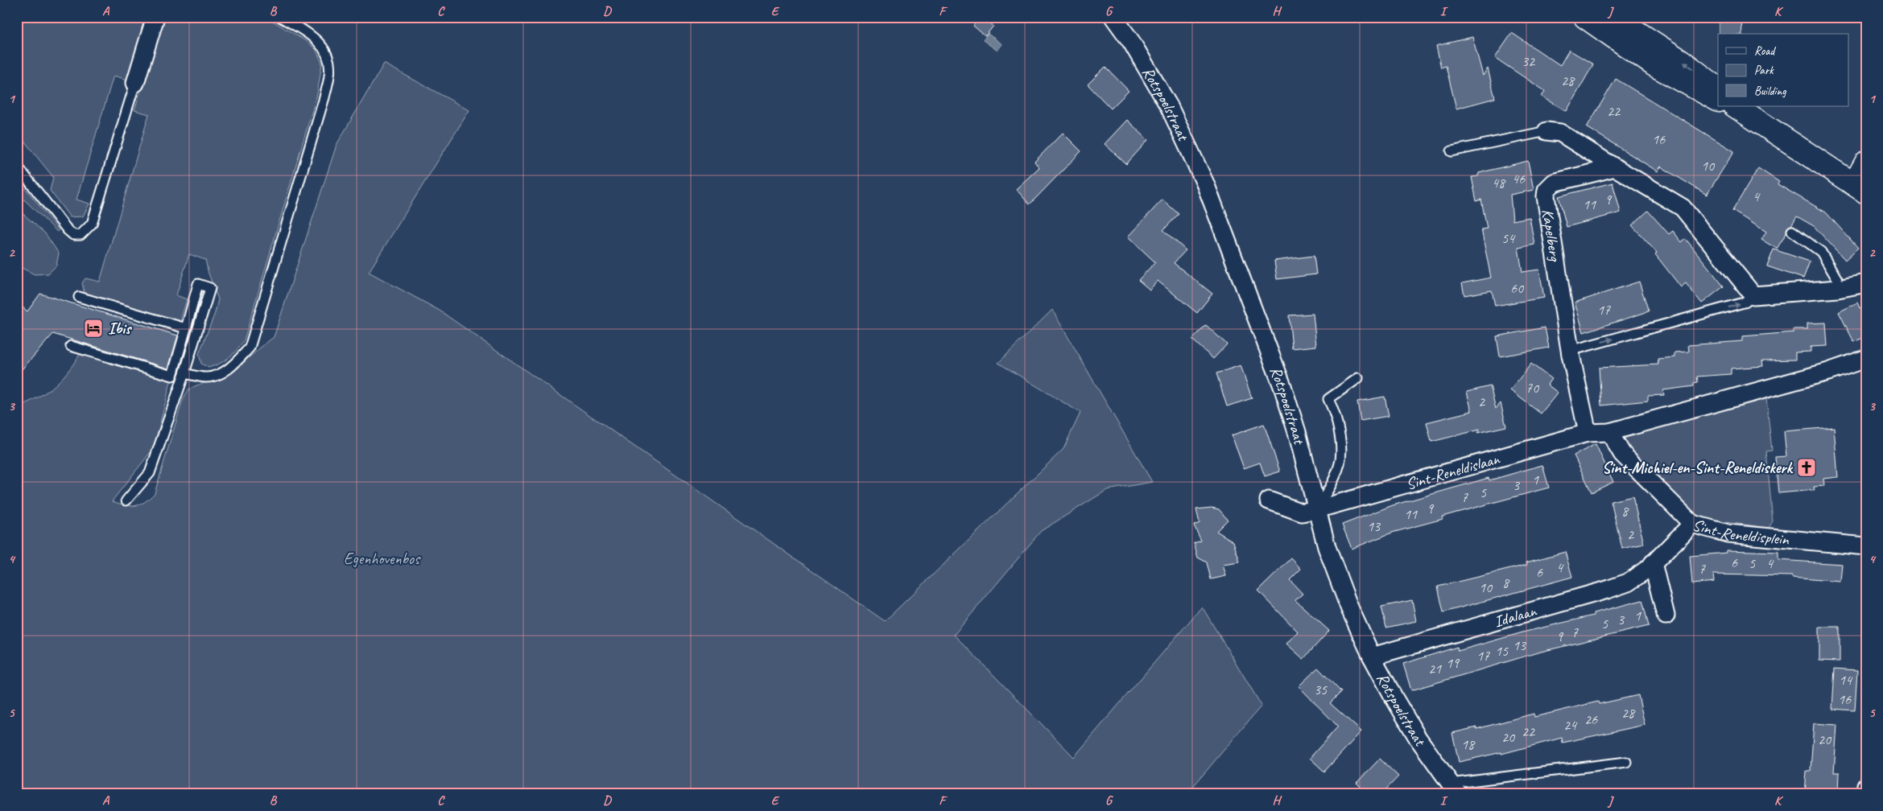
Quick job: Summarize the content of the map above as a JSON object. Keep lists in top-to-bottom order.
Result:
{
  "streets": {
    "street": [
      "Rotspoelstraat",
      "Kapelberg",
      "Sint-Reneldislaan",
      "Sint-Reneldisplein",
      "Idalaan"
    ]
  },
  "crossings": [
    ["Rotspoelstraat", "Sint-Reneldislaan"],
    ["Rotspoelstraat", "Idalaan"],
    ["Kapelberg", "Sint-Reneldislaan"],
    ["Sint-Reneldisplein", "Idalaan"]
  ],
  "parks": ["Egenhovenbos"],
  "places": {
    "hotel": ["Ibis"],
    "church": ["Sint-Michiel-en-Sint-Reneldiskerk"]
  },
  "house_numbers": [
    "32",
    "28",
    "22",
    "16",
    "10",
    "46",
    "48",
    "4",
    "9",
    "11",
    "54",
    "60",
    "17",
    "70",
    "2",
    "1",
    "3",
    "5",
    "7",
    "9",
    "8",
    "11",
    "13",
    "2",
    "6",
    "5",
    "4",
    "4",
    "7",
    "6",
    "8",
    "10",
    "1",
    "3",
    "5",
    "7",
    "9",
    "13",
    "15",
    "17",
    "19",
    "21",
    "14",
    "35",
    "16",
    "28",
    "26",
    "24",
    "22",
    "20",
    "20",
    "18"
  ],
  "legend": ["Road", "Park", "Building"],
  "grid": {
    "columns": [
      "A",
      "B",
      "C",
      "D",
      "E",
      "F",
      "G",
      "H",
      "I",
      "J",
      "K"
    ],
    "rows": [
      "1",
      "2",
      "3",
      "4",
      "5"
    ]
  }
}
